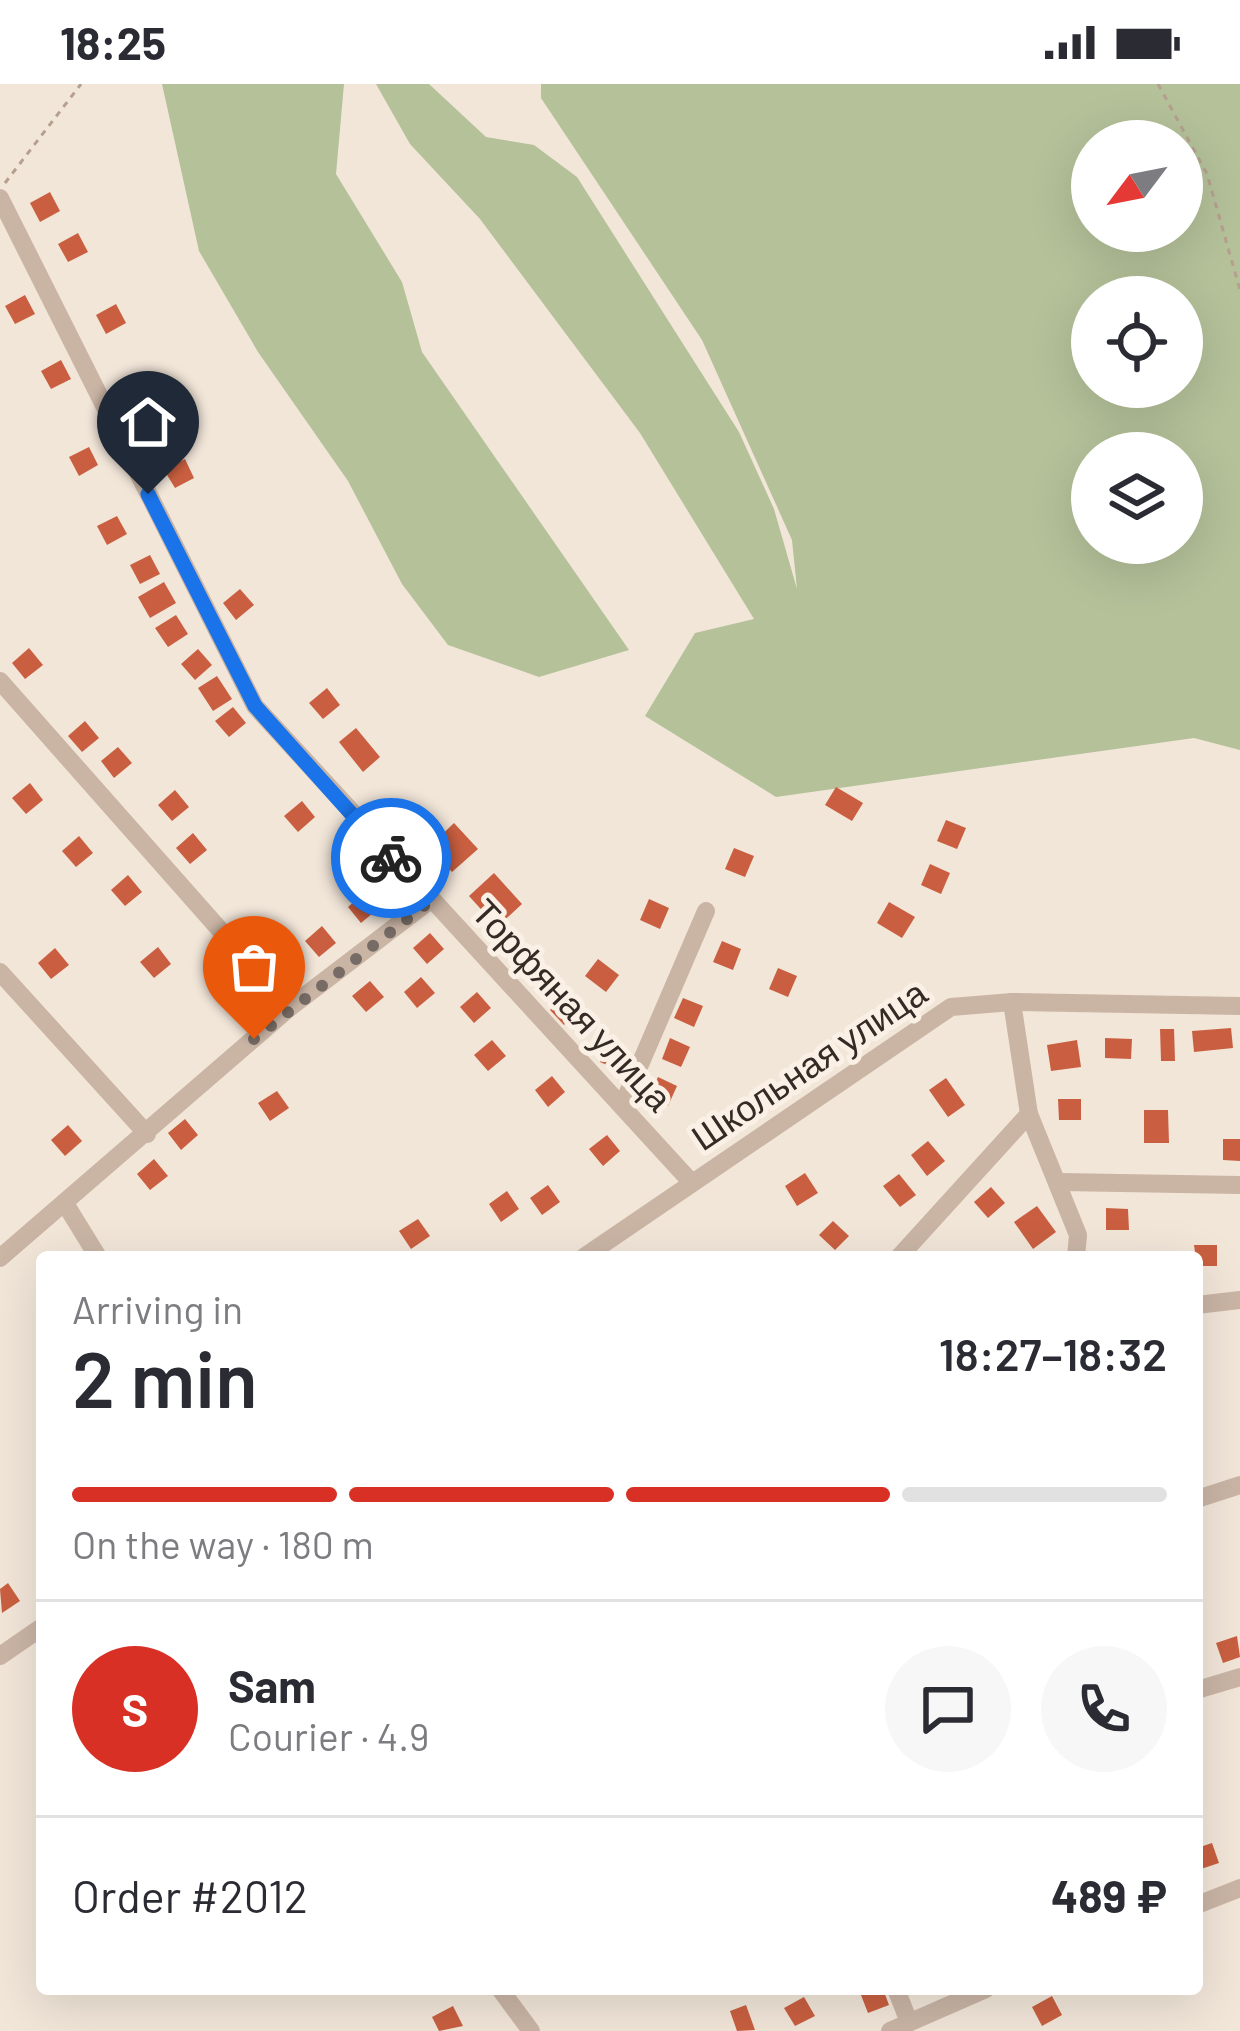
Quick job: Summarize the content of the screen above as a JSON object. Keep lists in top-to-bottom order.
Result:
{
  "streets": {
    "street": ["Торфяная улица", "Школьная улица"]
  },
  "crossings": [
    ["Торфяная улица", "Школьная улица"]
  ],
  "north": "bottom left",
  "page": {
    "status": "18:25",
    "heading": ["2 min", "Arriving in", "18:27–18:32"],
    "panel": [
      "Sam",
      "Courier · 4.9",
      "Order #2012",
      "489 ₽"
    ],
    "bar": "On the way · 180 m",
    "round": "S"
  }
}
